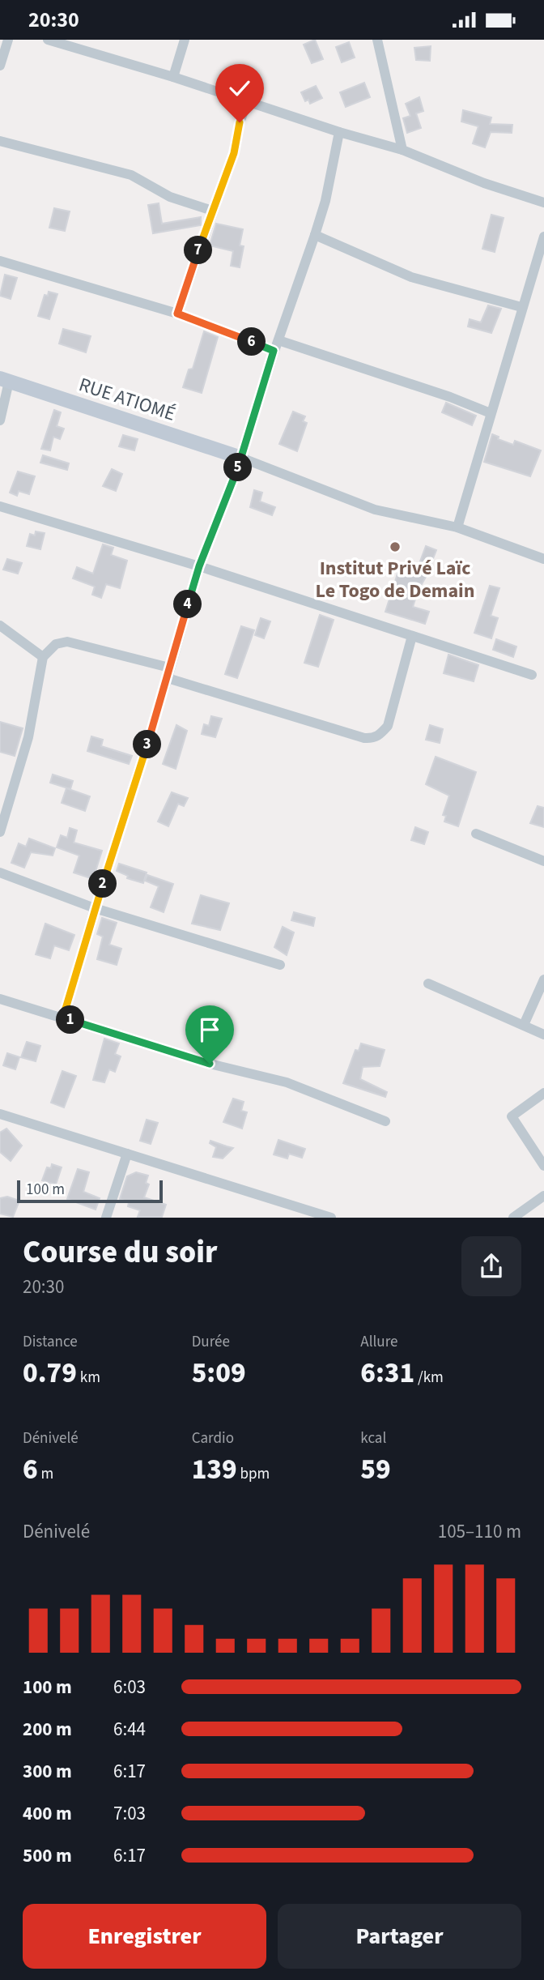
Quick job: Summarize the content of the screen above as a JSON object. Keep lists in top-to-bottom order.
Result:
{
  "streets": {
    "street": ["RUE ATIOMÉ"]
  },
  "places": ["Institut Privé Laïc Le Togo de Demain"],
  "scale_bar": "100 m",
  "page": {
    "status": "20:30",
    "pins": [
      "7",
      "6",
      "5",
      "4",
      "3",
      "2",
      "1"
    ],
    "scale": "100 m",
    "heading": ["Course du soir", "20:30"],
    "stats": [
      ["Distance", "0.79 km"],
      ["Durée", "5:09"],
      ["Allure", "6:31 /km"],
      ["Dénivelé", "6 m"],
      ["Cardio", "139 bpm"],
      ["kcal", "59"]
    ],
    "chart": ["Dénivelé", "105–110 m"],
    "list": [
      {
        "name": "100 m",
        "note": "6:03"
      },
      {
        "name": "200 m",
        "note": "6:44"
      },
      {
        "name": "300 m",
        "note": "6:17"
      },
      {
        "name": "400 m",
        "note": "7:03"
      },
      {
        "name": "500 m",
        "note": "6:17"
      }
    ],
    "buttons": ["Enregistrer", "Partager"]
  }
}
